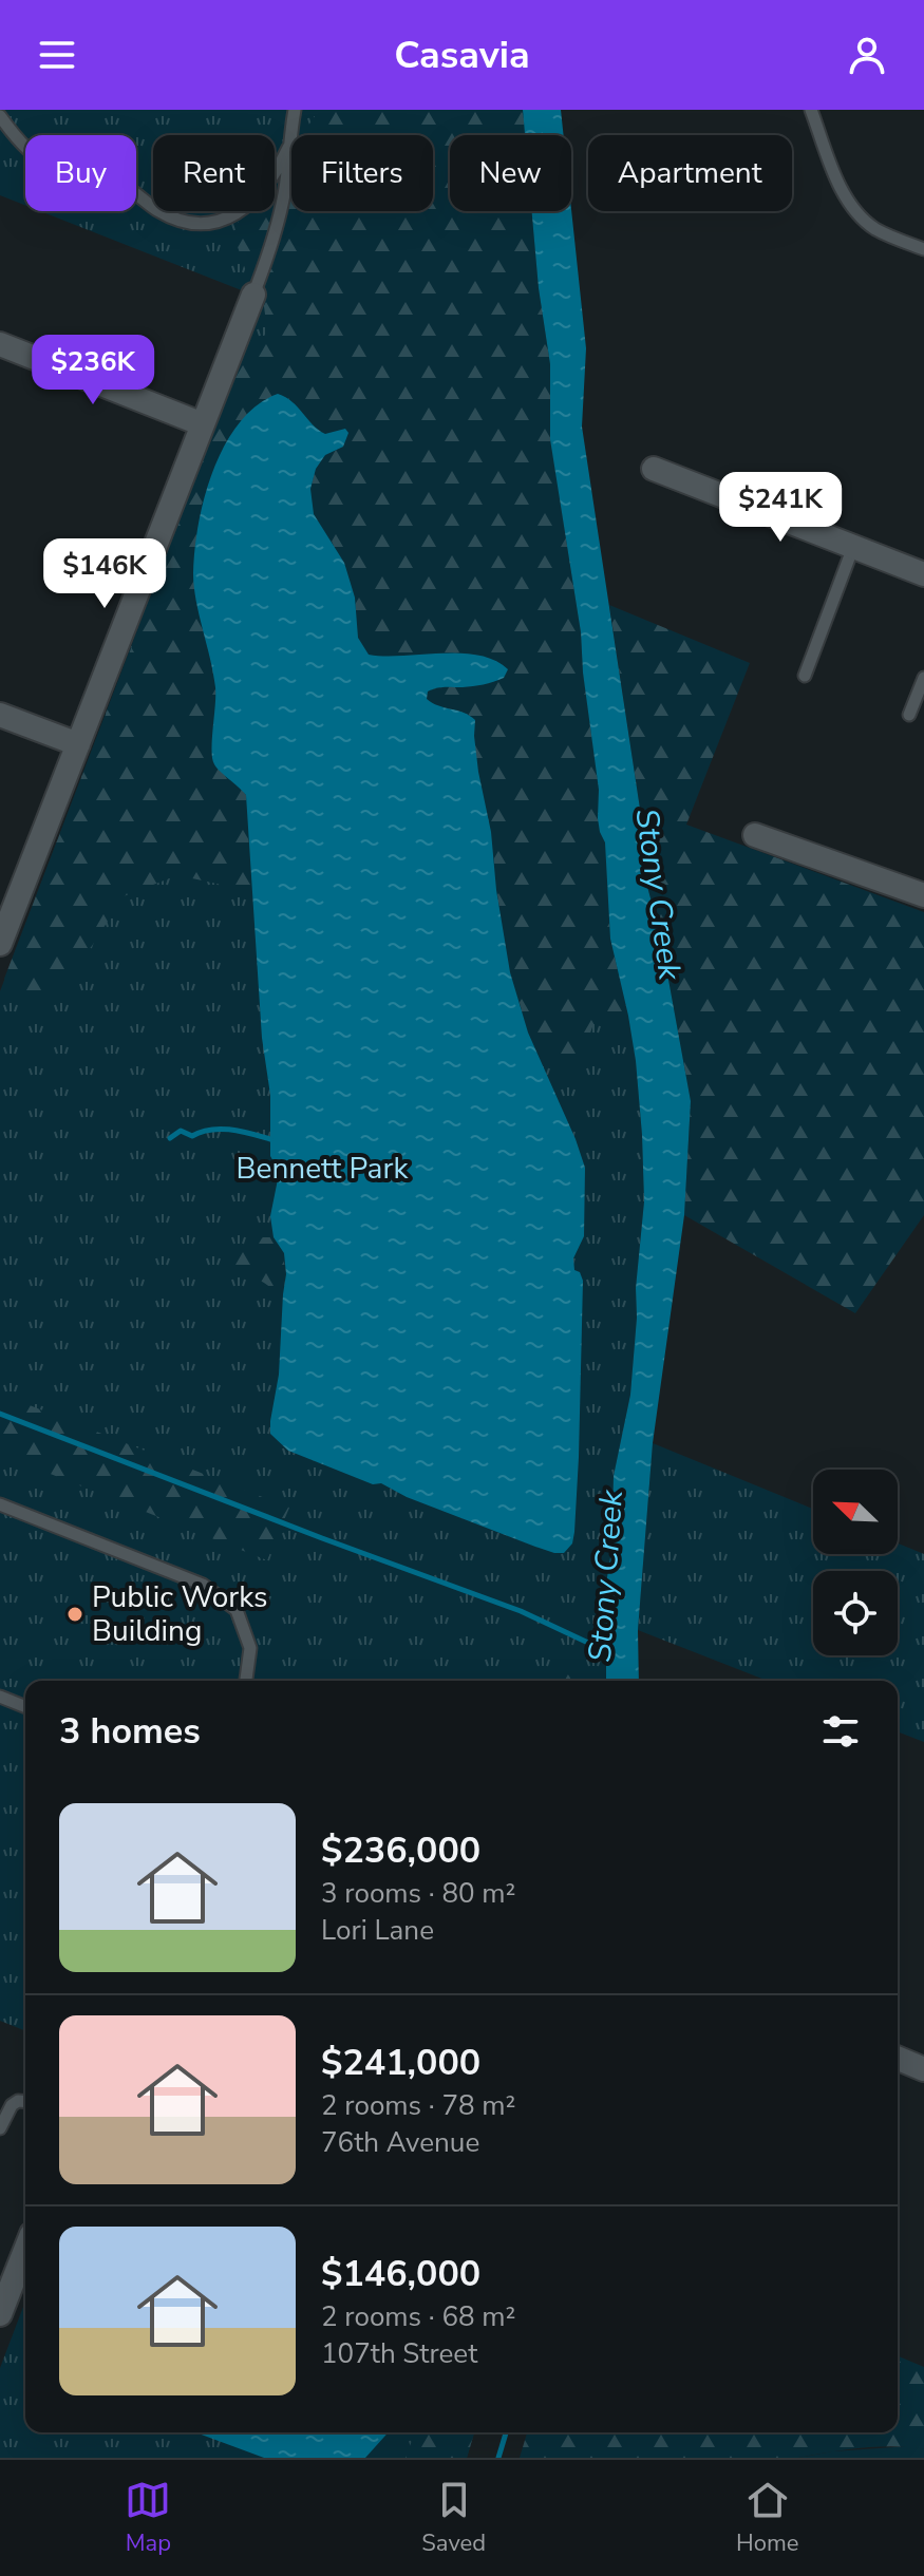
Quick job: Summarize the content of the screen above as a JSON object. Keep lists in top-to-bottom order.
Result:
{
  "water": ["Stony Creek"],
  "parks": ["Bennett Park"],
  "places": ["Public Works Building"],
  "north": "top left",
  "page": {
    "header": "Casavia",
    "chip": [
      "Buy",
      "Rent",
      "Filters",
      "New",
      "Apartment"
    ],
    "price": ["$236K", "$241K", "$146K"],
    "heading": "3 homes",
    "list": [
      {
        "name": "$236,000",
        "note": "3 rooms · 80 m² · Lori Lane"
      },
      {
        "name": "$241,000",
        "note": "2 rooms · 78 m² · 76th Avenue"
      },
      {
        "name": "$146,000",
        "note": "2 rooms · 68 m² · 107th Street"
      }
    ],
    "tabs": ["Map", "Saved", "Home"]
  }
}
